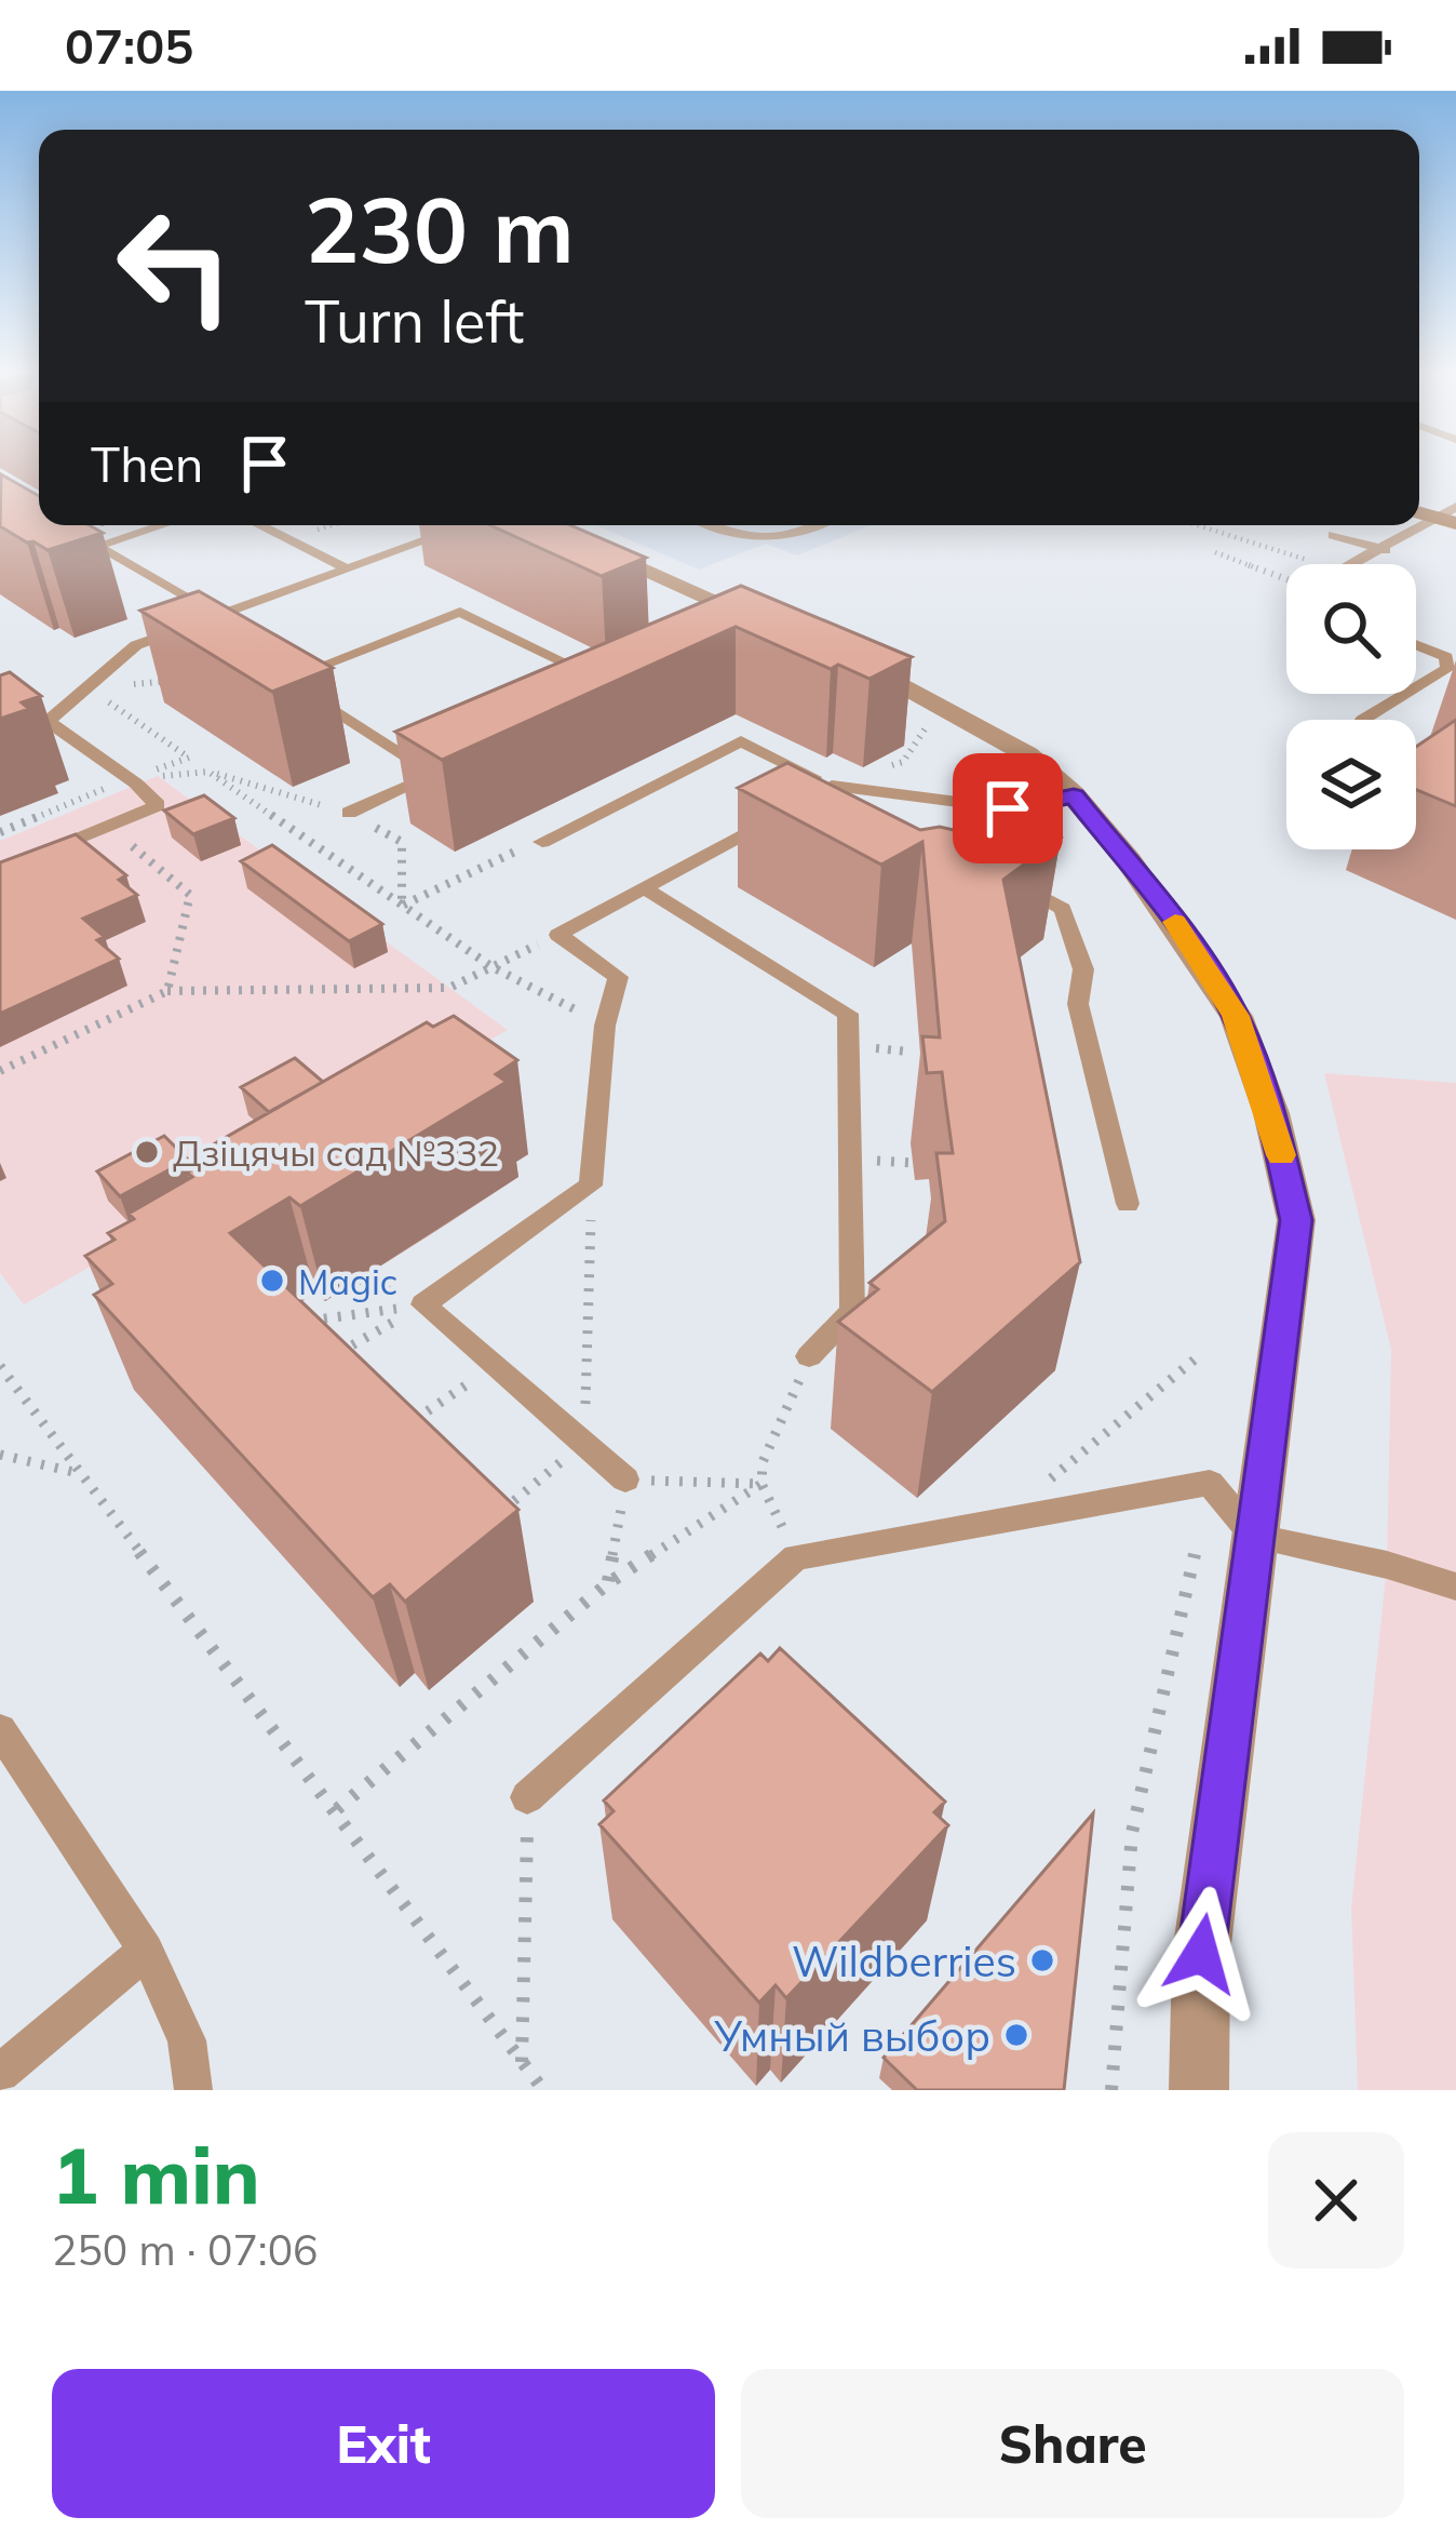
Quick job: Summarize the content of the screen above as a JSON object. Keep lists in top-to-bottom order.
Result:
{
  "places": [
    "Дзіцячы сад №332",
    "Magic",
    "Wildberries",
    "Умный выбор"
  ],
  "page": {
    "status": "07:05",
    "turn": ["230 m", "Turn left"],
    "then": "Then",
    "heading": ["1 min", "250 m · 07:06"],
    "buttons": ["Exit", "Share"]
  }
}
